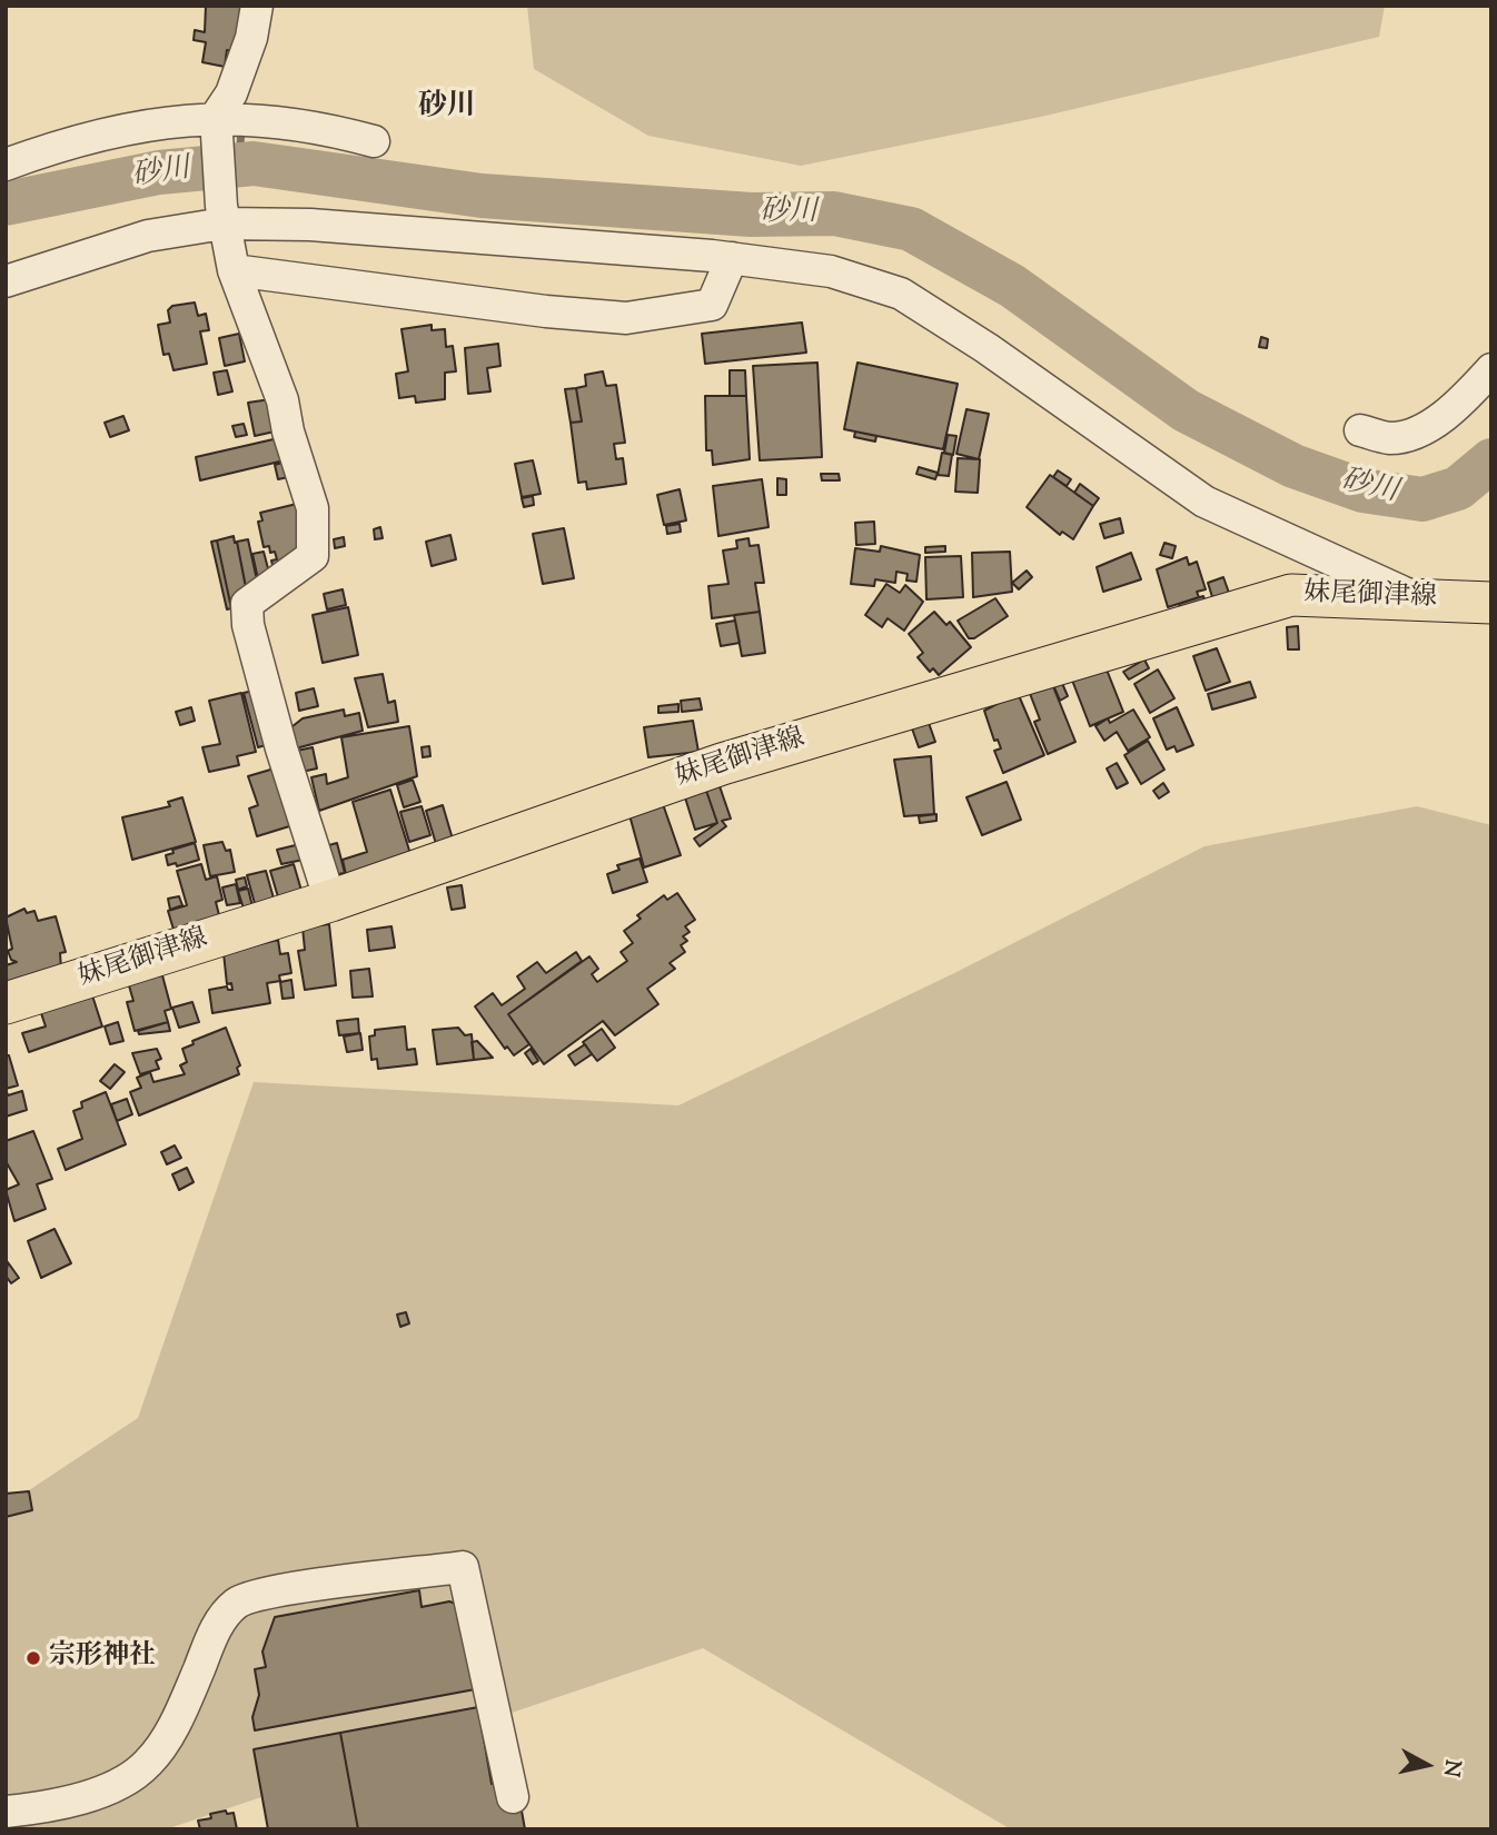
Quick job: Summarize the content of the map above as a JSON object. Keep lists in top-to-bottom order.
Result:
{
  "streets": {
    "main road": ["妹尾御津線"]
  },
  "districts": ["砂川"],
  "water": ["砂川"],
  "places": ["宗形神社"],
  "north": "right"
}
